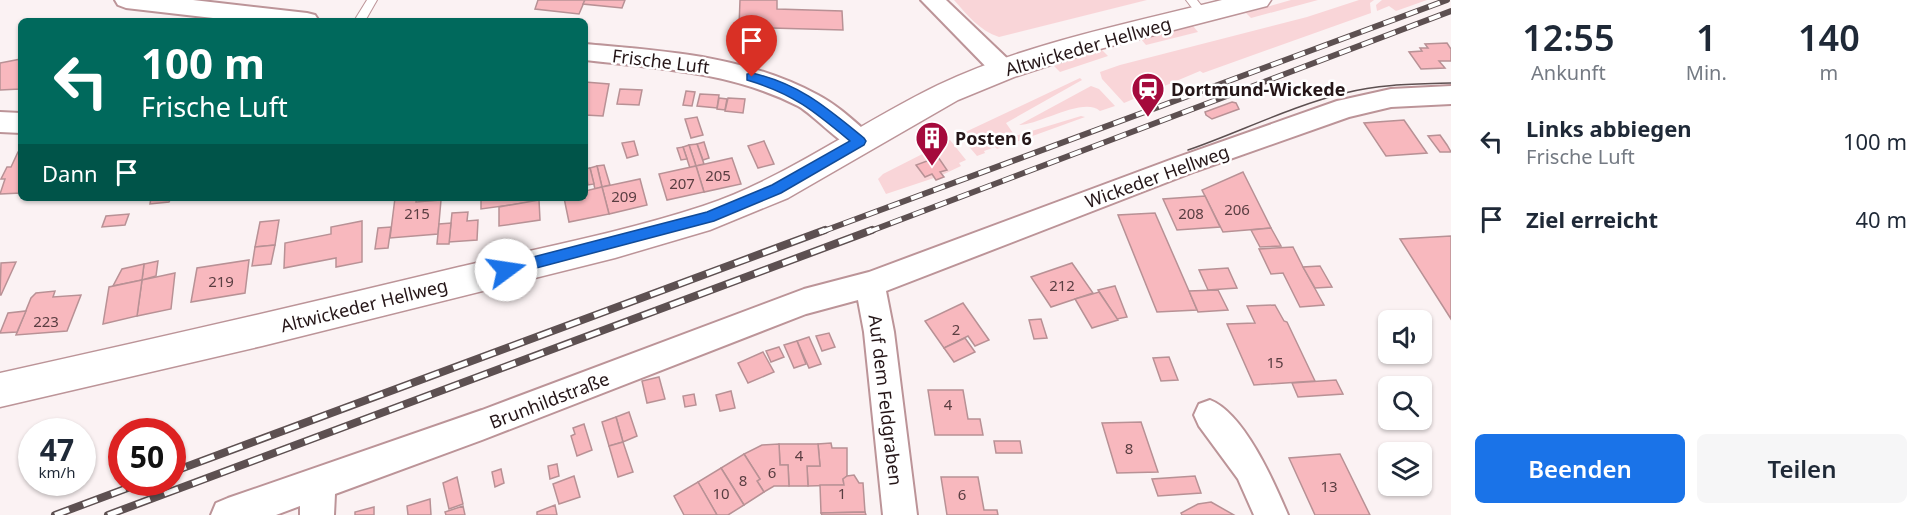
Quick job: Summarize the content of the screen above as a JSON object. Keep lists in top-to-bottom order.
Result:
{
  "streets": {
    "main road": ["Altwickeder Hellweg"],
    "street": [
      "Frische Luft",
      "Wickeder Hellweg",
      "Brunhildstraße",
      "Auf dem Feldgraben"
    ]
  },
  "crossings": [
    ["Altwickeder Hellweg", "Frische Luft"],
    ["Wickeder Hellweg", "Brunhildstraße"],
    ["Wickeder Hellweg", "Auf dem Feldgraben"],
    ["Brunhildstraße", "Auf dem Feldgraben"]
  ],
  "places": {
    "station": ["Dortmund-Wickede"],
    "building": ["Posten 6"]
  },
  "house_numbers": [
    "205",
    "207",
    "209",
    "206",
    "215",
    "208",
    "219",
    "212",
    "223",
    "2",
    "15",
    "4",
    "8",
    "4",
    "6",
    "8",
    "13",
    "10",
    "1",
    "6"
  ],
  "page": {
    "eta": [
      "12:55",
      "Ankunft",
      "1",
      "Min.",
      "140",
      "m"
    ],
    "turn": ["100 m", "Frische Luft"],
    "list": [
      {
        "name": "Links abbiegen",
        "note": "Frische Luft",
        "value": "100 m"
      },
      {
        "name": "Ziel erreicht",
        "value": "40 m"
      }
    ],
    "then": "Dann",
    "speed": "47 km/h",
    "limit": "50",
    "buttons": ["Beenden", "Teilen"]
  }
}
